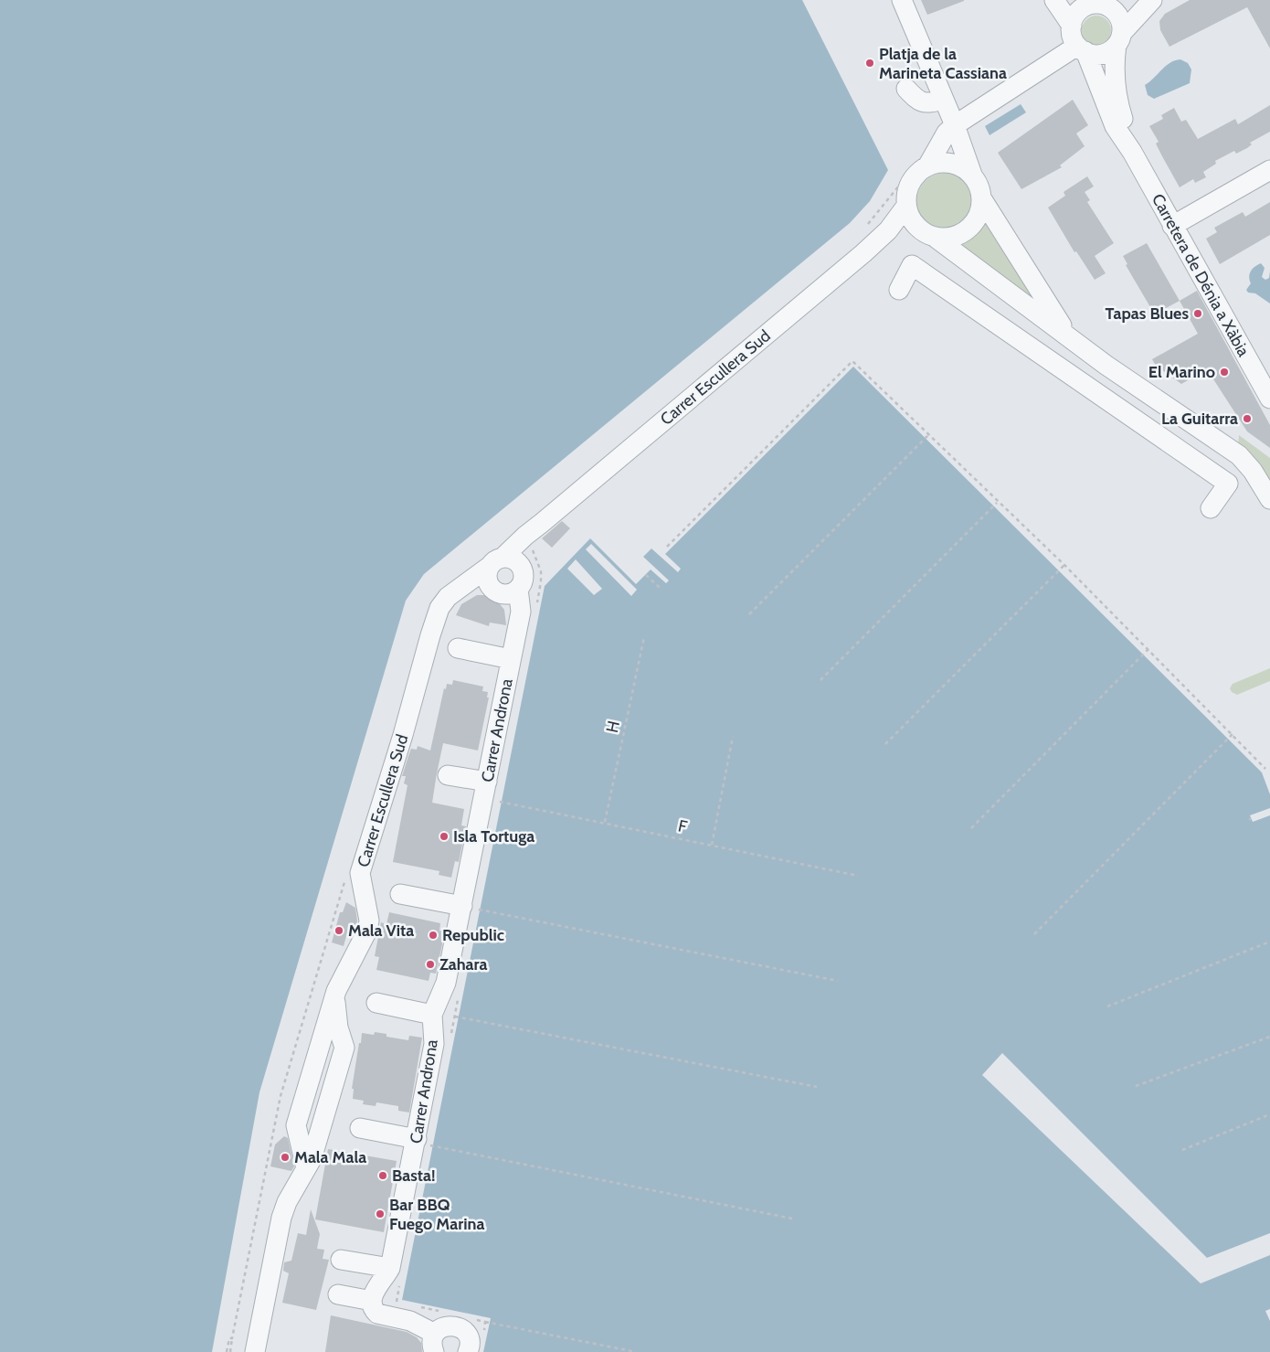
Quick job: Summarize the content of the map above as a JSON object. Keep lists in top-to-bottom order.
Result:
{
  "streets": {
    "street": ["Carretera de Dénia a Xàbia", "Carrer Escullera Sud", "Carrer Androna"],
    "path": ["H", "F"]
  },
  "crossings": [
    ["Carrer Escullera Sud", "Carrer Androna"],
    ["H", "F"]
  ],
  "places": [
    "Platja de la Marineta Cassiana",
    "Tapas Blues",
    "El Marino",
    "La Guitarra",
    "Isla Tortuga",
    "Mala Vita",
    "Republic",
    "Zahara",
    "Mala Mala",
    "Basta!",
    "Bar BBQ Fuego Marina"
  ]
}
